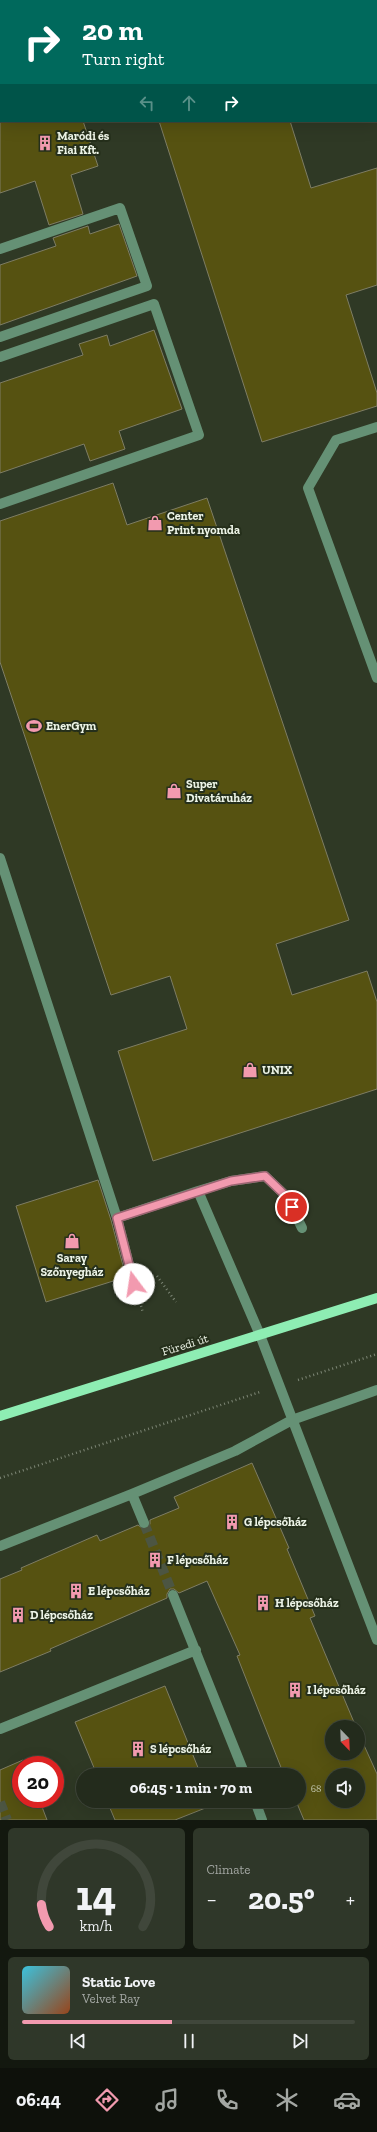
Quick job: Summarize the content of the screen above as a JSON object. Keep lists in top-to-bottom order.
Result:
{
  "streets": {
    "main road": ["Füredi út"]
  },
  "places": {
    "building": [
      "Maródi és Fiai Kft.",
      "G lépcsőház",
      "F lépcsőház",
      "E lépcsőház",
      "H lépcsőház",
      "D lépcsőház",
      "I lépcsőház",
      "S lépcsőház"
    ],
    "shop": [
      "Center Print nyomda",
      "Super Divatáruház",
      "UNIX",
      "Saray Szőnyegház"
    ],
    "sports": ["EnerGym"]
  },
  "house_numbers": ["68"],
  "north": "bottom right",
  "page": {
    "turn": ["20 m", "Turn right"],
    "limit": "20",
    "trip": "06:45 · 1 min · 70 m",
    "tile": "Climate",
    "heat": ["−", "20.5°", "+"],
    "song": ["Static Love", "Velvet Ray"],
    "tabs": "06:44",
    "gauge": ["14", "km/h"]
  }
}
